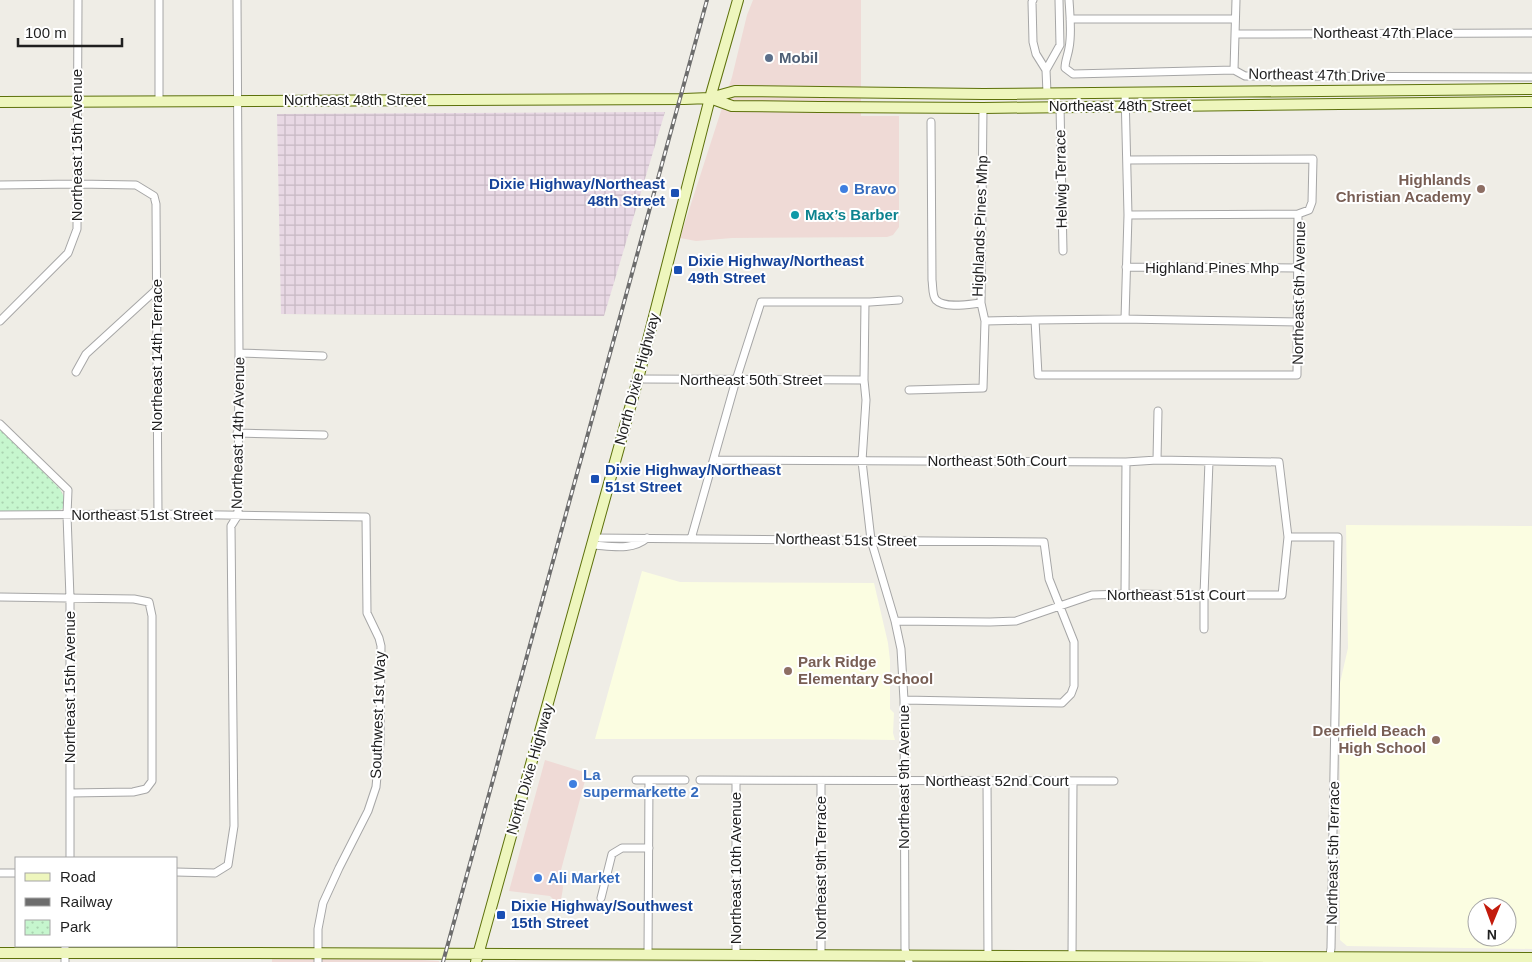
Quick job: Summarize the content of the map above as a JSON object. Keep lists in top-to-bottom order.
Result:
{
  "streets": {
    "main road": ["Northeast 48th Street", "North Dixie Highway"],
    "street": [
      "Northeast 47th Place",
      "Northeast 47th Drive",
      "Northeast 15th Avenue",
      "Helwig Terrace",
      "Highlands Pines Mhp",
      "Highland Pines Mhp",
      "Northeast 6th Avenue",
      "Northeast 14th Terrace",
      "Northeast 50th Street",
      "Northeast 14th Avenue",
      "Northeast 50th Court",
      "Northeast 51st Street",
      "Northeast 51st Court",
      "Southwest 1st Way",
      "Northeast 9th Avenue",
      "Northeast 52nd Court",
      "Northeast 5th Terrace",
      "Northeast 10th Avenue",
      "Northeast 9th Terrace"
    ]
  },
  "crossings": [
    ["Northeast 48th Street", "Northeast 15th Avenue"],
    ["Northeast 48th Street", "Helwig Terrace"],
    ["Northeast 48th Street", "Highlands Pines Mhp"],
    ["Northeast 48th Street", "North Dixie Highway"],
    ["Northeast 48th Street", "Northeast 14th Avenue"],
    ["Northeast 15th Avenue", "Northeast 14th Terrace"],
    ["Northeast 15th Avenue", "Northeast 51st Street"],
    ["Highland Pines Mhp", "Northeast 6th Avenue"],
    ["Northeast 14th Terrace", "Northeast 51st Street"],
    ["North Dixie Highway", "Northeast 50th Street"],
    ["North Dixie Highway", "Northeast 51st Street"],
    ["Northeast 50th Street", "Northeast 9th Avenue"],
    ["Northeast 14th Avenue", "Northeast 51st Street"],
    ["Northeast 50th Court", "Northeast 51st Court"],
    ["Northeast 50th Court", "Northeast 9th Avenue"],
    ["Northeast 50th Court", "Northeast 5th Terrace"],
    ["Northeast 51st Street", "Northeast 51st Court"],
    ["Northeast 51st Street", "Southwest 1st Way"],
    ["Northeast 51st Street", "Northeast 9th Avenue"],
    ["Northeast 51st Court", "Northeast 9th Avenue"],
    ["Northeast 51st Court", "Northeast 5th Terrace"],
    ["Northeast 9th Avenue", "Northeast 52nd Court"],
    ["Northeast 52nd Court", "Northeast 10th Avenue"],
    ["Northeast 52nd Court", "Northeast 9th Terrace"]
  ],
  "places": {
    "other": [
      "Mobil",
      "Bravo",
      "Highlands Christian Academy",
      "Max’s Barber",
      "Park Ridge Elementary School",
      "Deerfield Beach High School",
      "La supermarkette 2",
      "Ali Market"
    ],
    "transit": [
      "Dixie Highway/Northeast 48th Street",
      "Dixie Highway/Northeast 49th Street",
      "Dixie Highway/Northeast 51st Street",
      "Dixie Highway/Southwest 15th Street"
    ]
  },
  "legend": ["Road", "Railway", "Park"],
  "scale_bar": "100 m",
  "north": "bottom"
}
